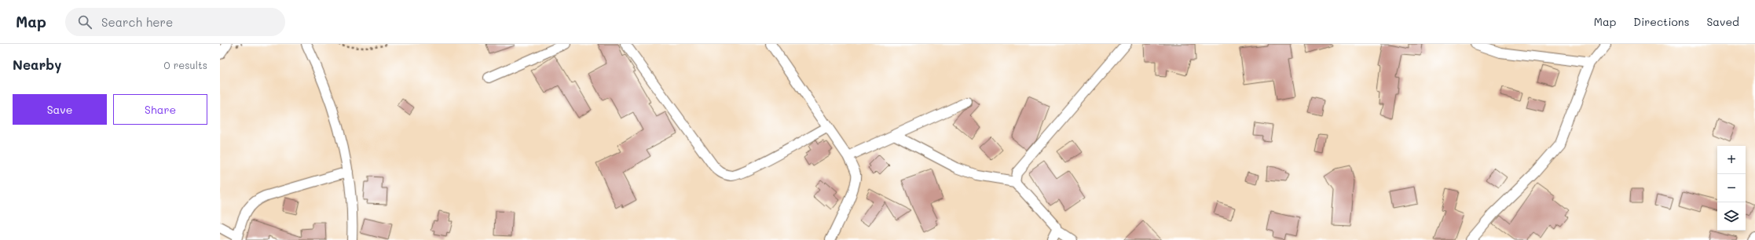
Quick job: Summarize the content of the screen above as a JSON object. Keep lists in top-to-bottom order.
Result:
{
  "page": {
    "header": "Map",
    "search": "Search here",
    "nav": ["Map", "Directions", "Saved"],
    "heading": ["Nearby", "0 results"],
    "buttons": ["Save", "Share"],
    "map_buttons": ["+", "−"]
  }
}
